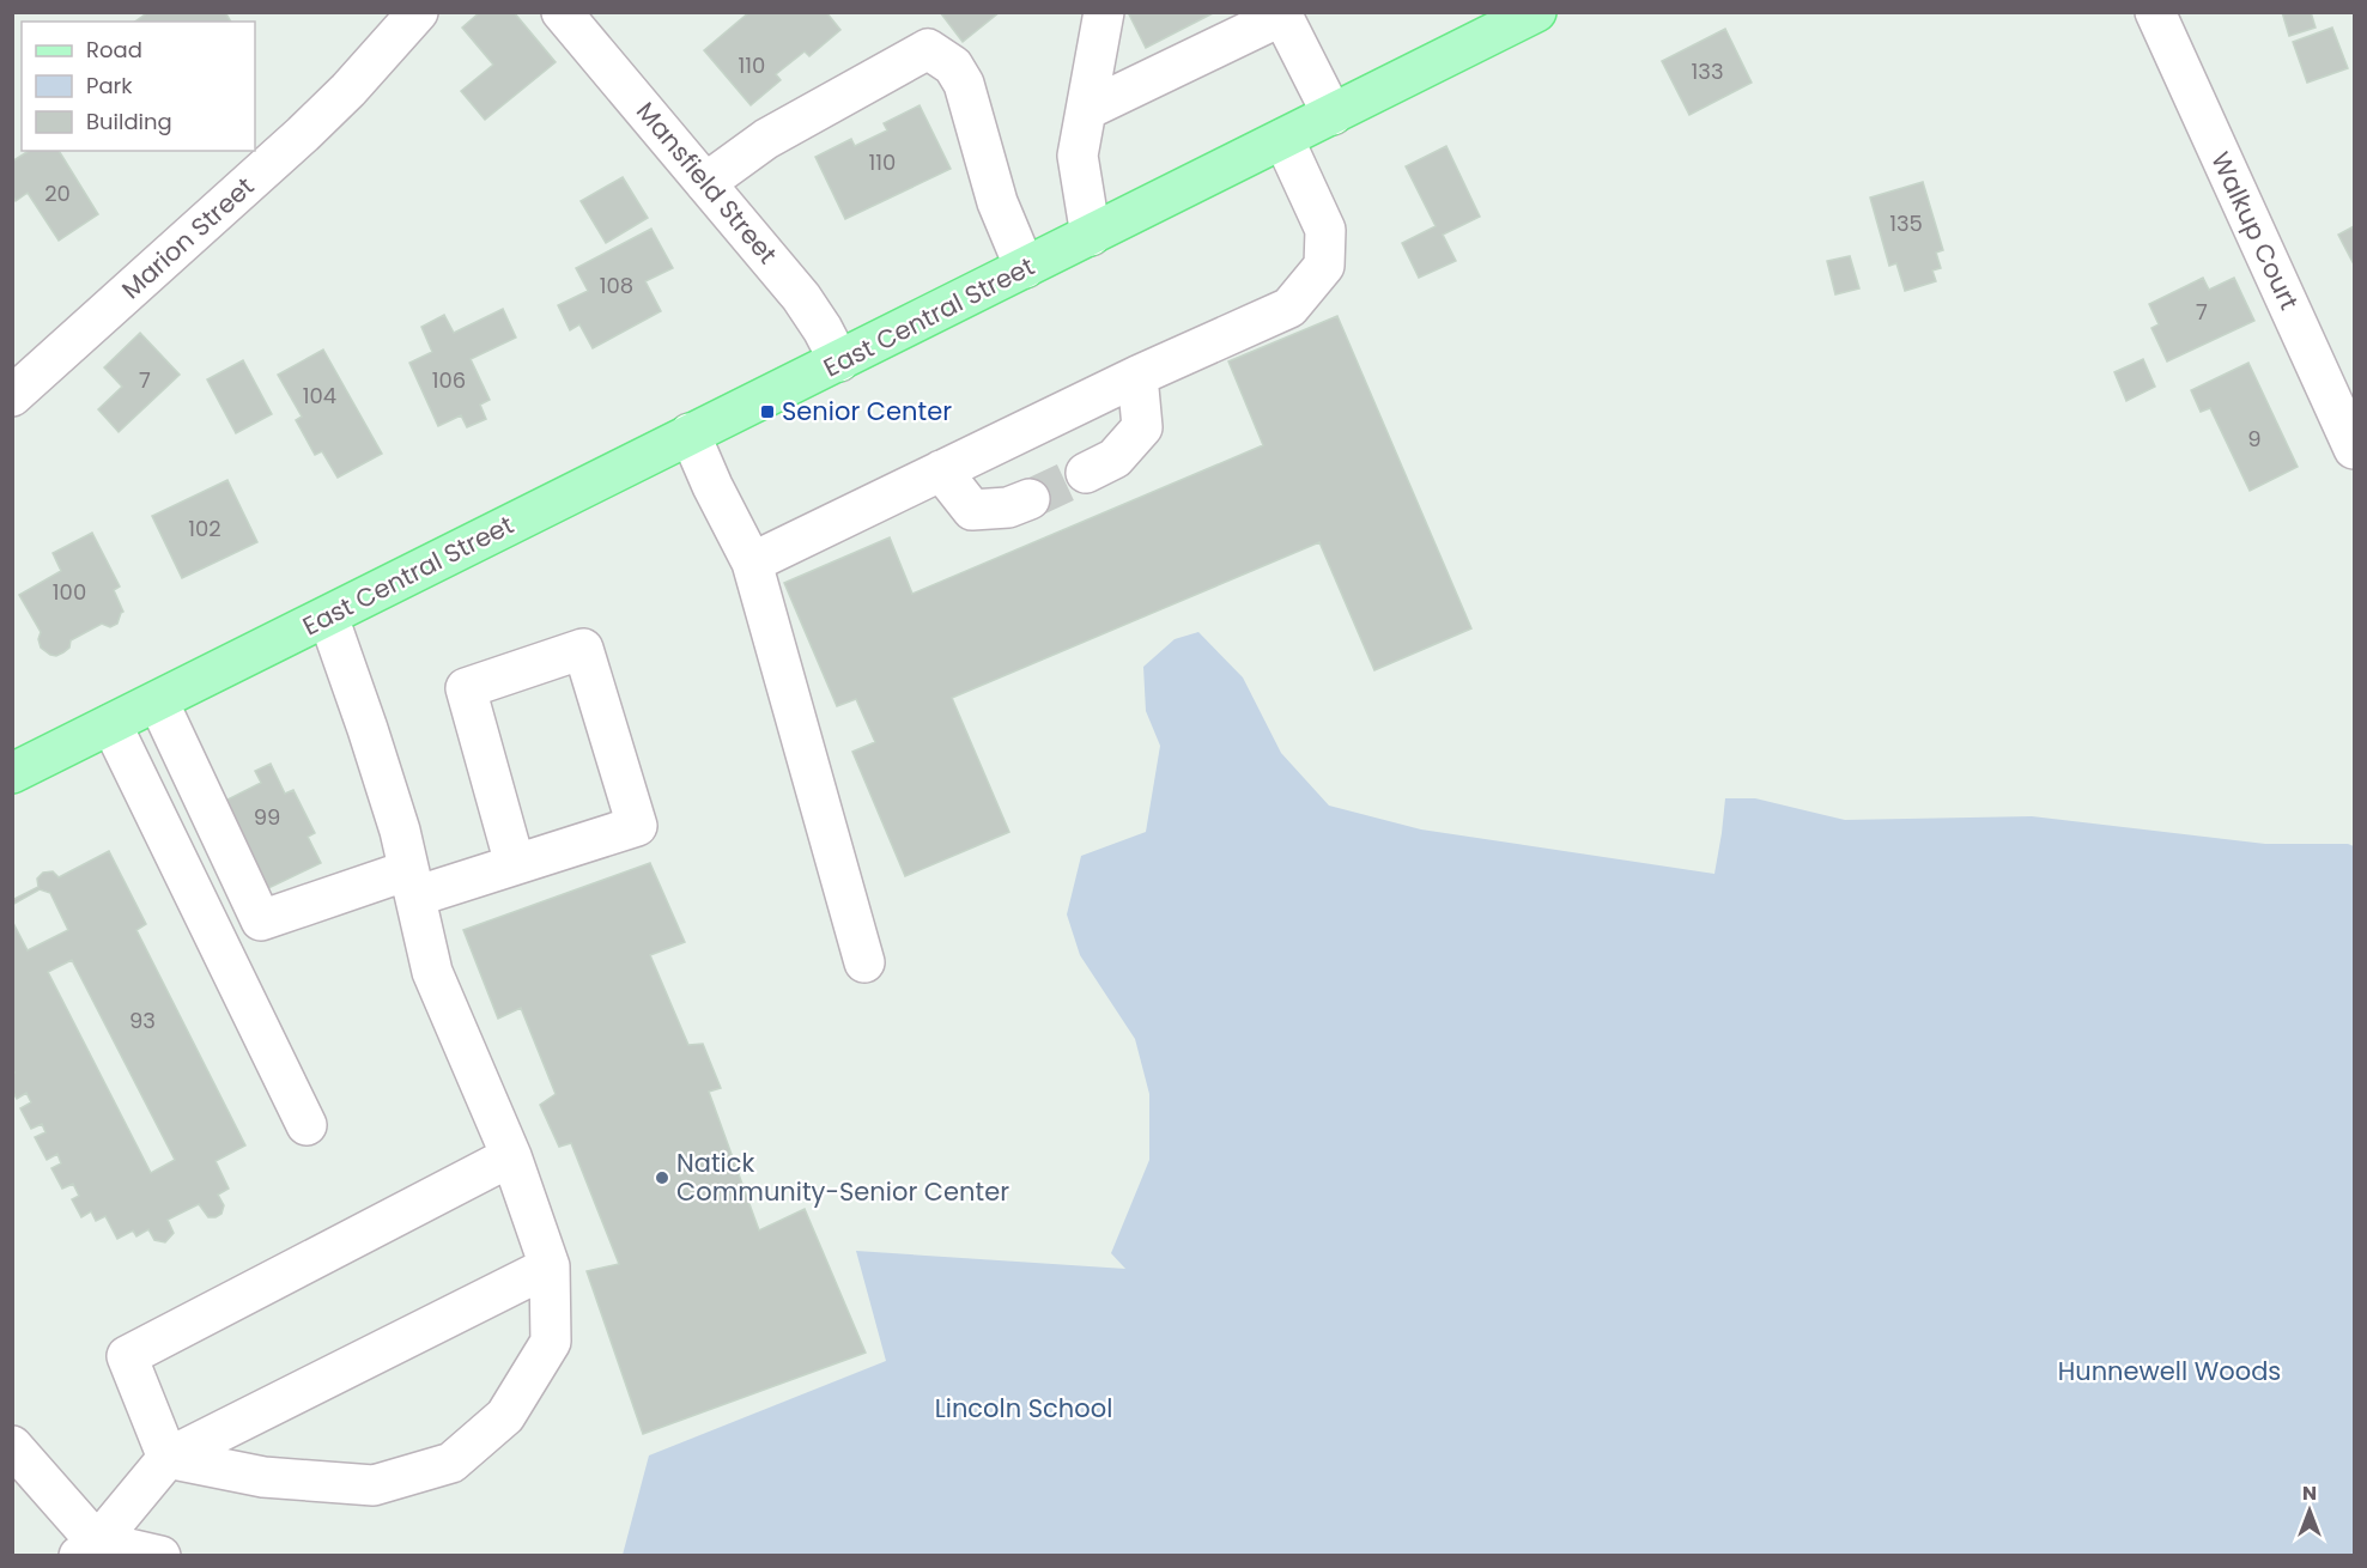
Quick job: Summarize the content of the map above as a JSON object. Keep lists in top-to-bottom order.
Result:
{
  "streets": {
    "main road": ["East Central Street"],
    "street": ["Mansfield Street", "Walkup Court", "Marion Street"]
  },
  "crossings": [
    ["Mansfield Street", "East Central Street"]
  ],
  "parks": ["Hunnewell Woods", "Lincoln School"],
  "places": {
    "transit": ["Senior Center"],
    "other": ["Natick Community-Senior Center"]
  },
  "house_numbers": [
    "110",
    "133",
    "110",
    "20",
    "135",
    "108",
    "7",
    "7",
    "106",
    "104",
    "9",
    "102",
    "100",
    "99",
    "93"
  ],
  "legend": ["Road", "Park", "Building"],
  "north": "top"
}
